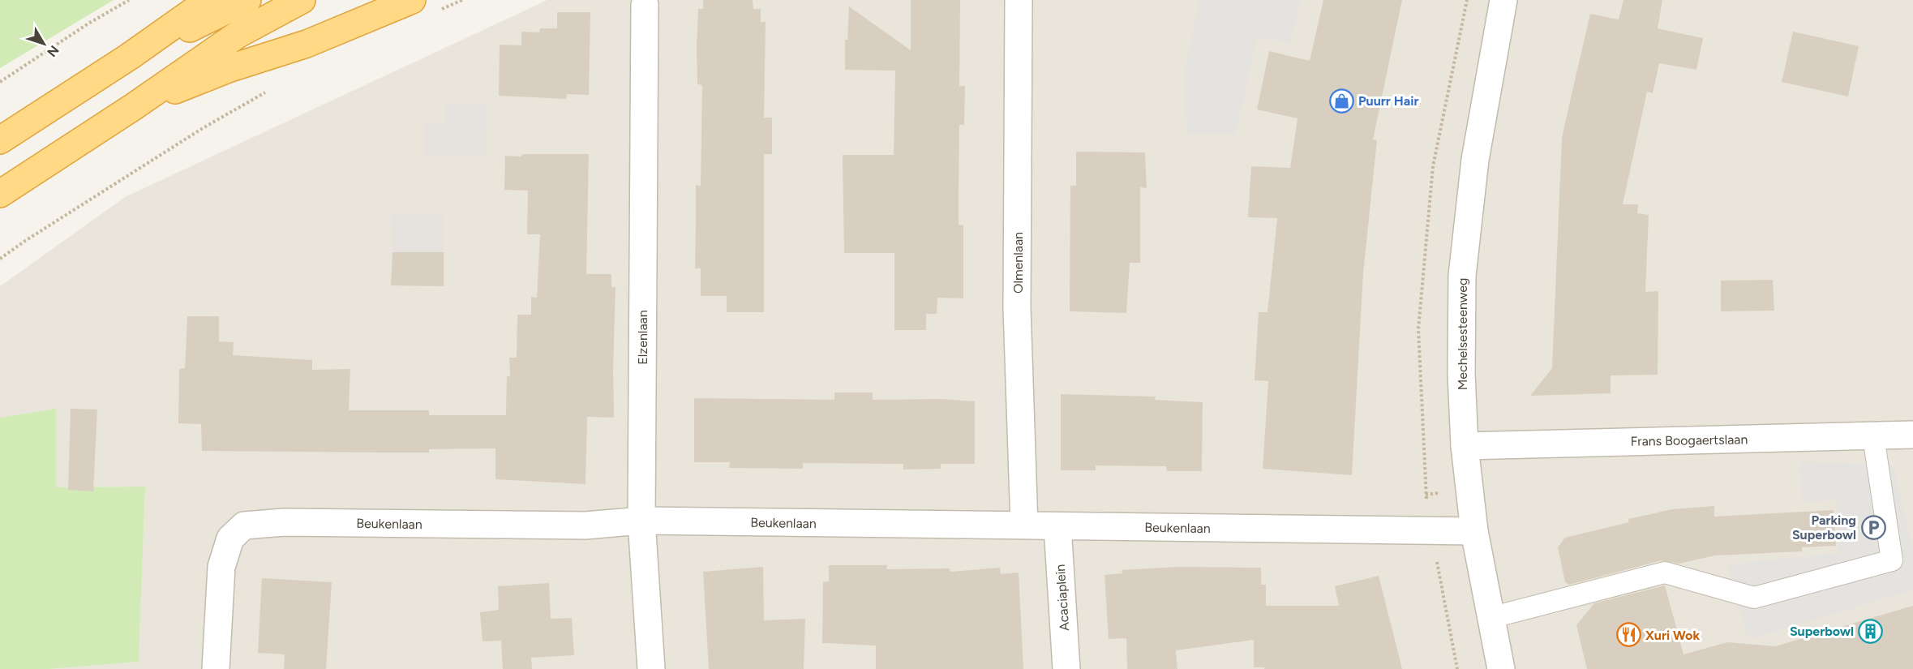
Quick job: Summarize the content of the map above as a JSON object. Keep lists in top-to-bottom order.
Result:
{
  "streets": {
    "street": [
      "Olmenlaan",
      "Mechelsesteenweg",
      "Elzenlaan",
      "Frans Boogaertslaan",
      "Beukenlaan",
      "Acaciaplein"
    ]
  },
  "crossings": [
    ["Olmenlaan", "Beukenlaan"],
    ["Mechelsesteenweg", "Frans Boogaertslaan"],
    ["Mechelsesteenweg", "Beukenlaan"],
    ["Elzenlaan", "Beukenlaan"],
    ["Beukenlaan", "Acaciaplein"]
  ],
  "places": {
    "shop": ["Puurr Hair"],
    "parking": ["Parking Superbowl"],
    "building": ["Superbowl"],
    "restaurant": ["Xuri Wok"]
  },
  "north": "bottom right"
}
